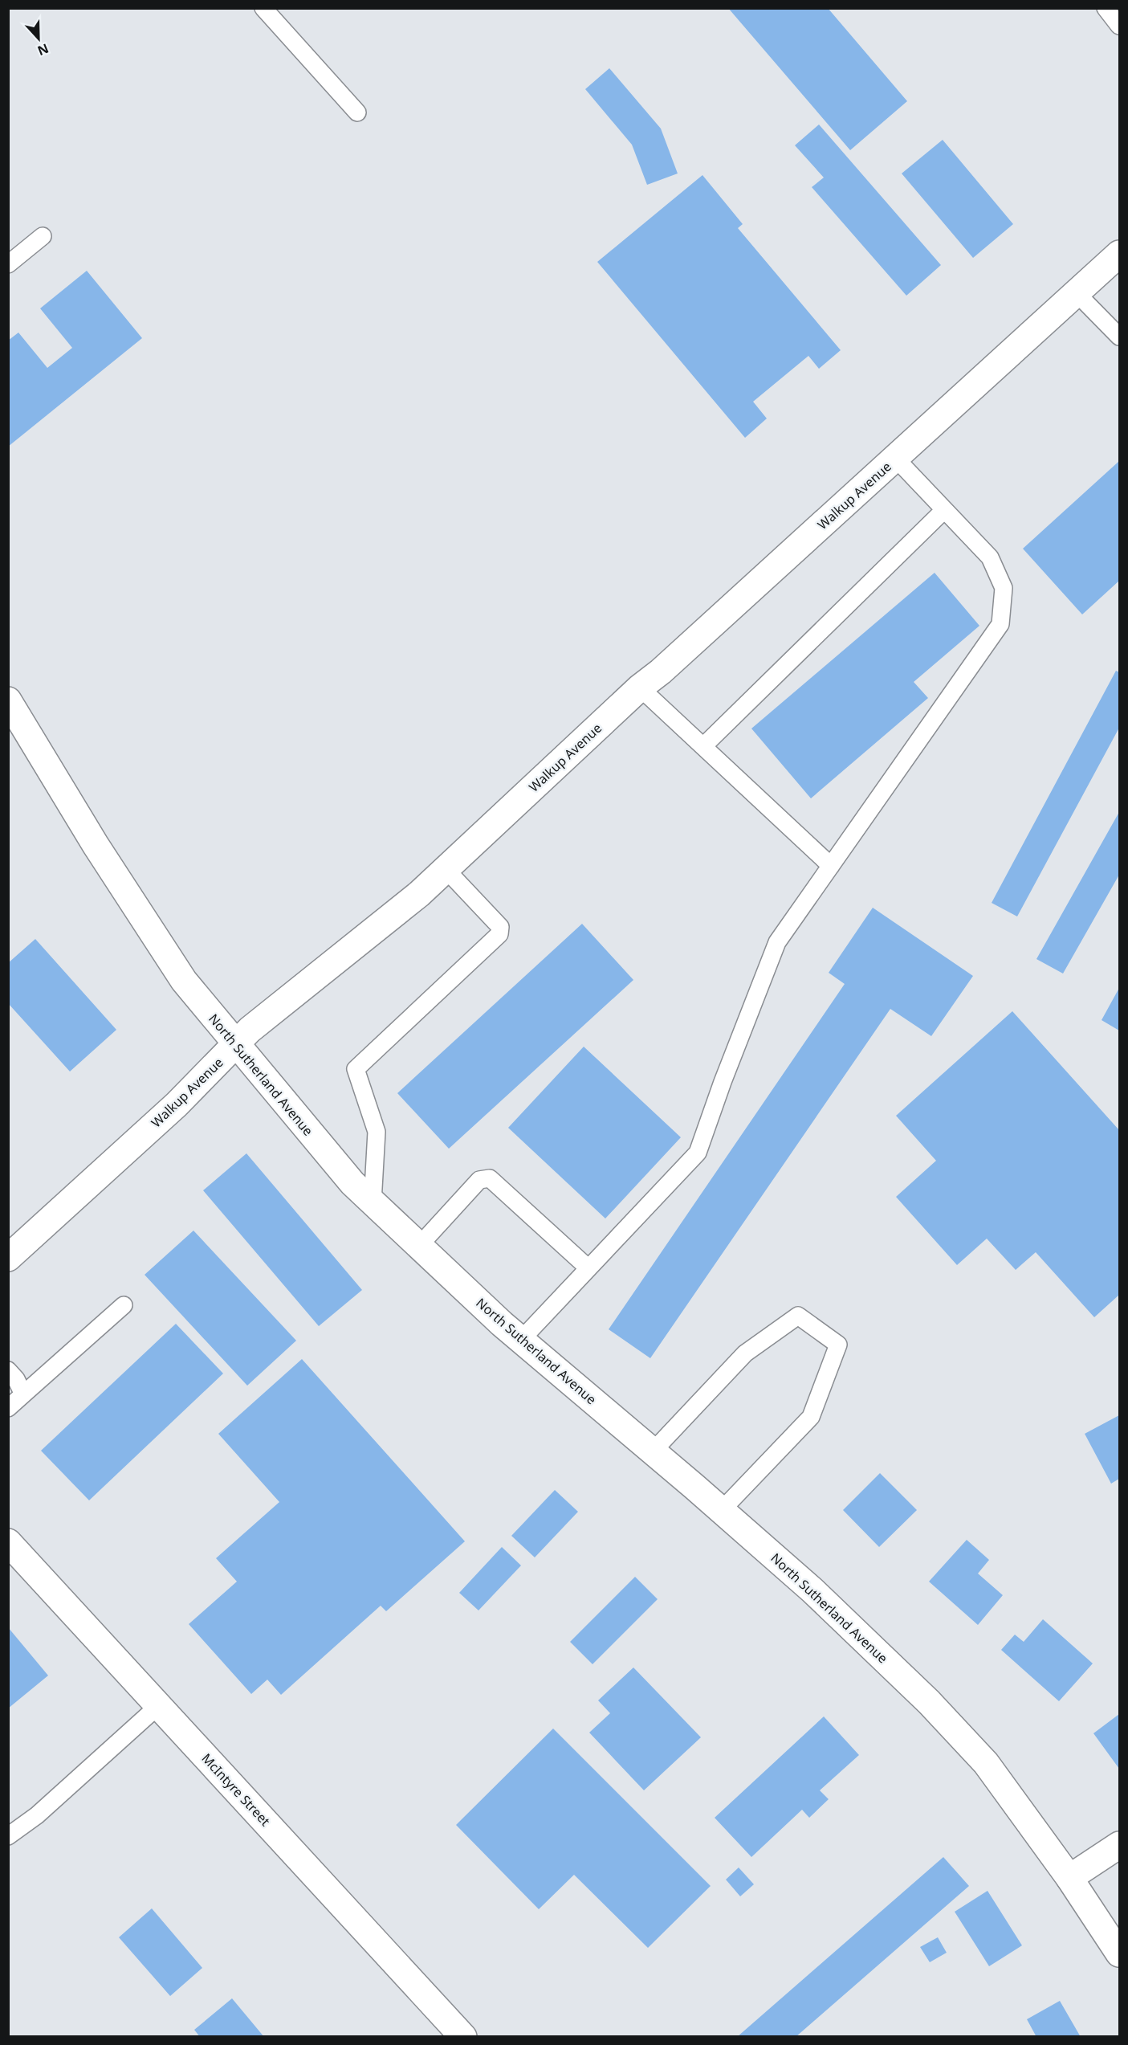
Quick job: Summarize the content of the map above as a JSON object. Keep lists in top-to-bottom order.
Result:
{
  "streets": {
    "street": ["Walkup Avenue", "North Sutherland Avenue", "McIntyre Street"]
  },
  "crossings": [
    ["Walkup Avenue", "North Sutherland Avenue"]
  ],
  "north": "bottom"
}
